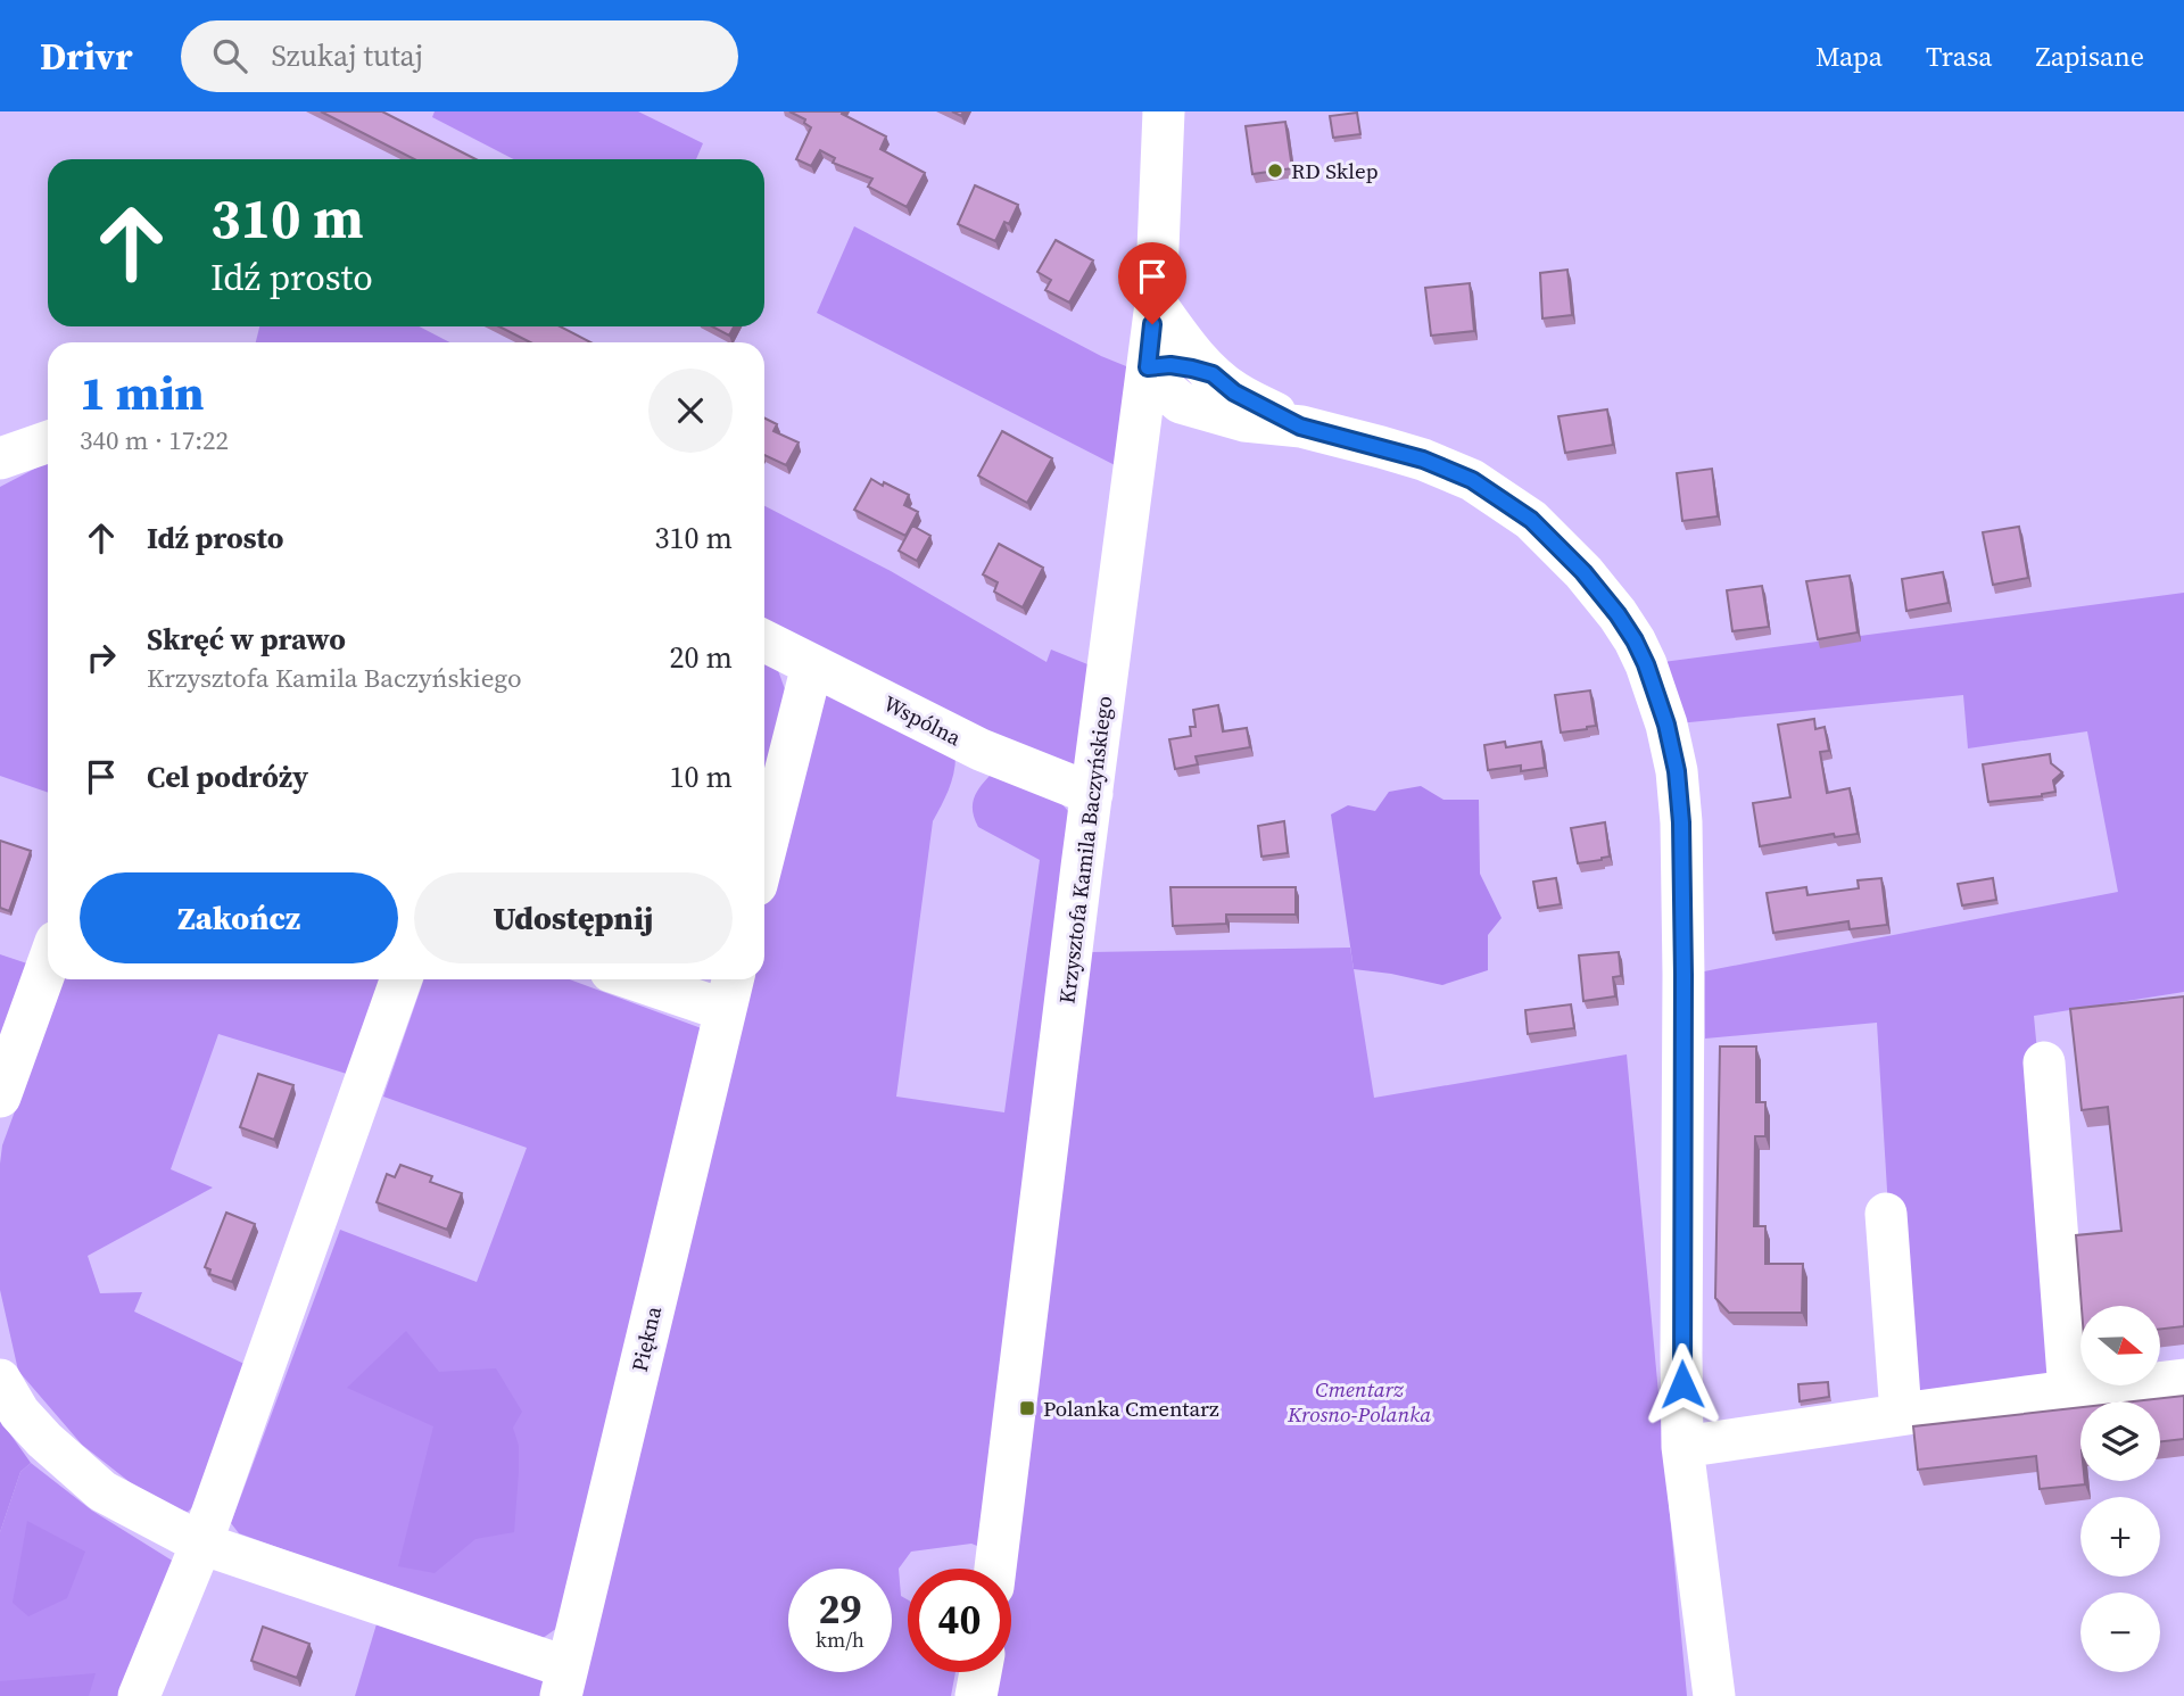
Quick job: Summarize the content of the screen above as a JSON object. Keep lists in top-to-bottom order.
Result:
{
  "streets": {
    "street": ["Wspólna", "Krzysztofa Kamila Baczyńskiego", "Piękna"]
  },
  "crossings": [
    ["Wspólna", "Krzysztofa Kamila Baczyńskiego"]
  ],
  "parks": ["Cmentarz Krosno-Polanka"],
  "places": {
    "other": ["RD Sklep"],
    "transit": ["Polanka Cmentarz"]
  },
  "north": "right",
  "page": {
    "header": "Drivr",
    "search": "Szukaj tutaj",
    "nav": ["Mapa", "Trasa", "Zapisane"],
    "turn": ["310 m", "Idź prosto"],
    "heading": ["1 min", "340 m · 17:22"],
    "list": [
      {
        "name": "Idź prosto",
        "value": "310 m"
      },
      {
        "name": "Skręć w prawo",
        "note": "Krzysztofa Kamila Baczyńskiego",
        "value": "20 m"
      },
      {
        "name": "Cel podróży",
        "value": "10 m"
      }
    ],
    "buttons": ["Zakończ", "Udostępnij"],
    "map_buttons": ["+", "−"],
    "speed": "29 km/h",
    "limit": "40"
  }
}
